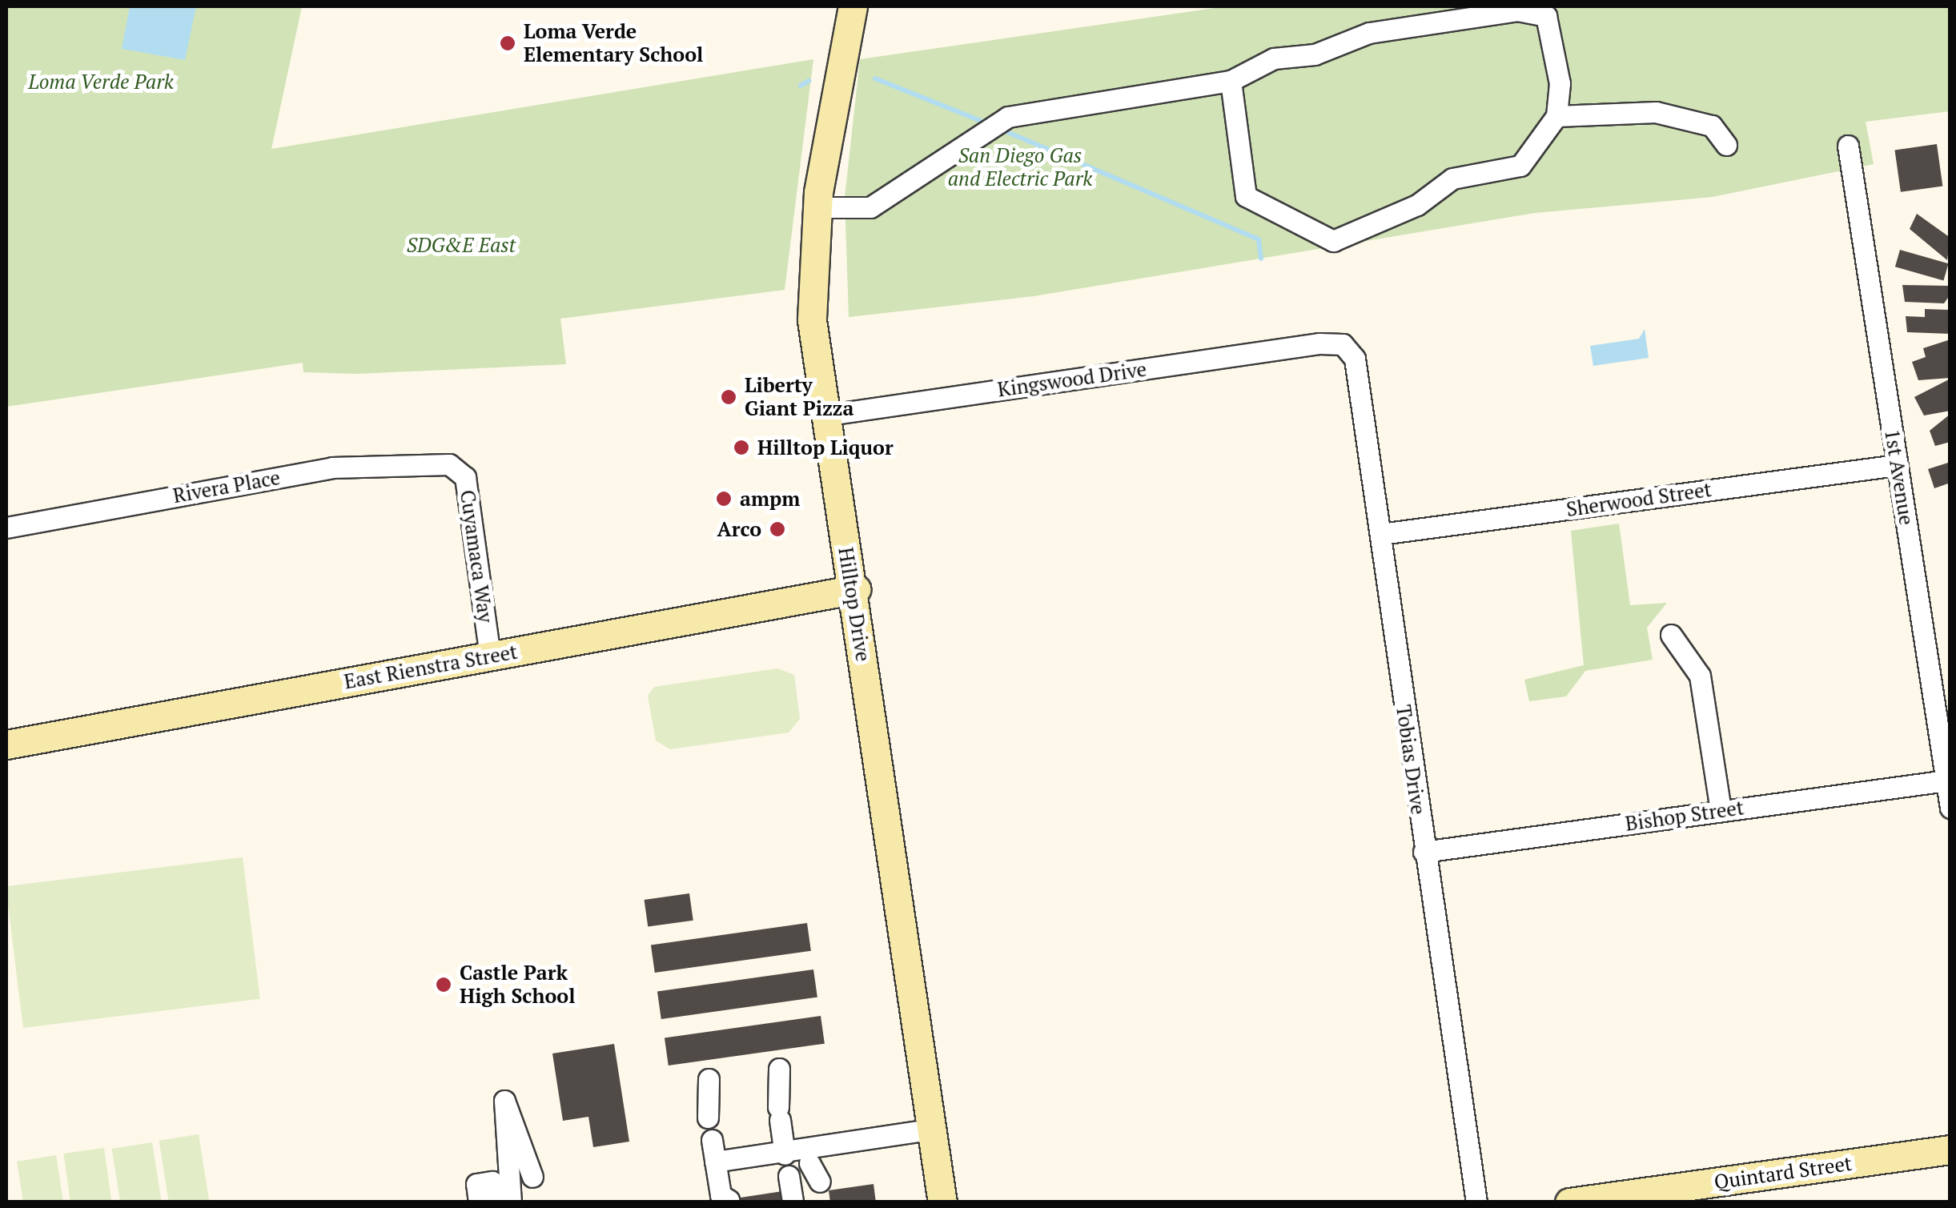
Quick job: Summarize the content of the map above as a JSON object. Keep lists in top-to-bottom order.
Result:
{
  "streets": {
    "street": [
      "Kingswood Drive",
      "1st Avenue",
      "Rivera Place",
      "Sherwood Street",
      "Cuyamaca Way",
      "Hilltop Drive",
      "East Rienstra Street",
      "Tobias Drive",
      "Bishop Street",
      "Quintard Street"
    ]
  },
  "crossings": [
    ["Kingswood Drive", "Hilltop Drive"],
    ["Kingswood Drive", "Tobias Drive"],
    ["1st Avenue", "Sherwood Street"],
    ["1st Avenue", "Bishop Street"],
    ["Rivera Place", "Cuyamaca Way"],
    ["Sherwood Street", "Tobias Drive"],
    ["Cuyamaca Way", "East Rienstra Street"],
    ["Hilltop Drive", "East Rienstra Street"],
    ["Tobias Drive", "Bishop Street"]
  ],
  "parks": ["Loma Verde Park", "San Diego Gas and Electric Park", "SDG&E East"],
  "places": [
    "Loma Verde Elementary School",
    "Liberty Giant Pizza",
    "Hilltop Liquor",
    "ampm",
    "Arco",
    "Castle Park High School"
  ]
}
